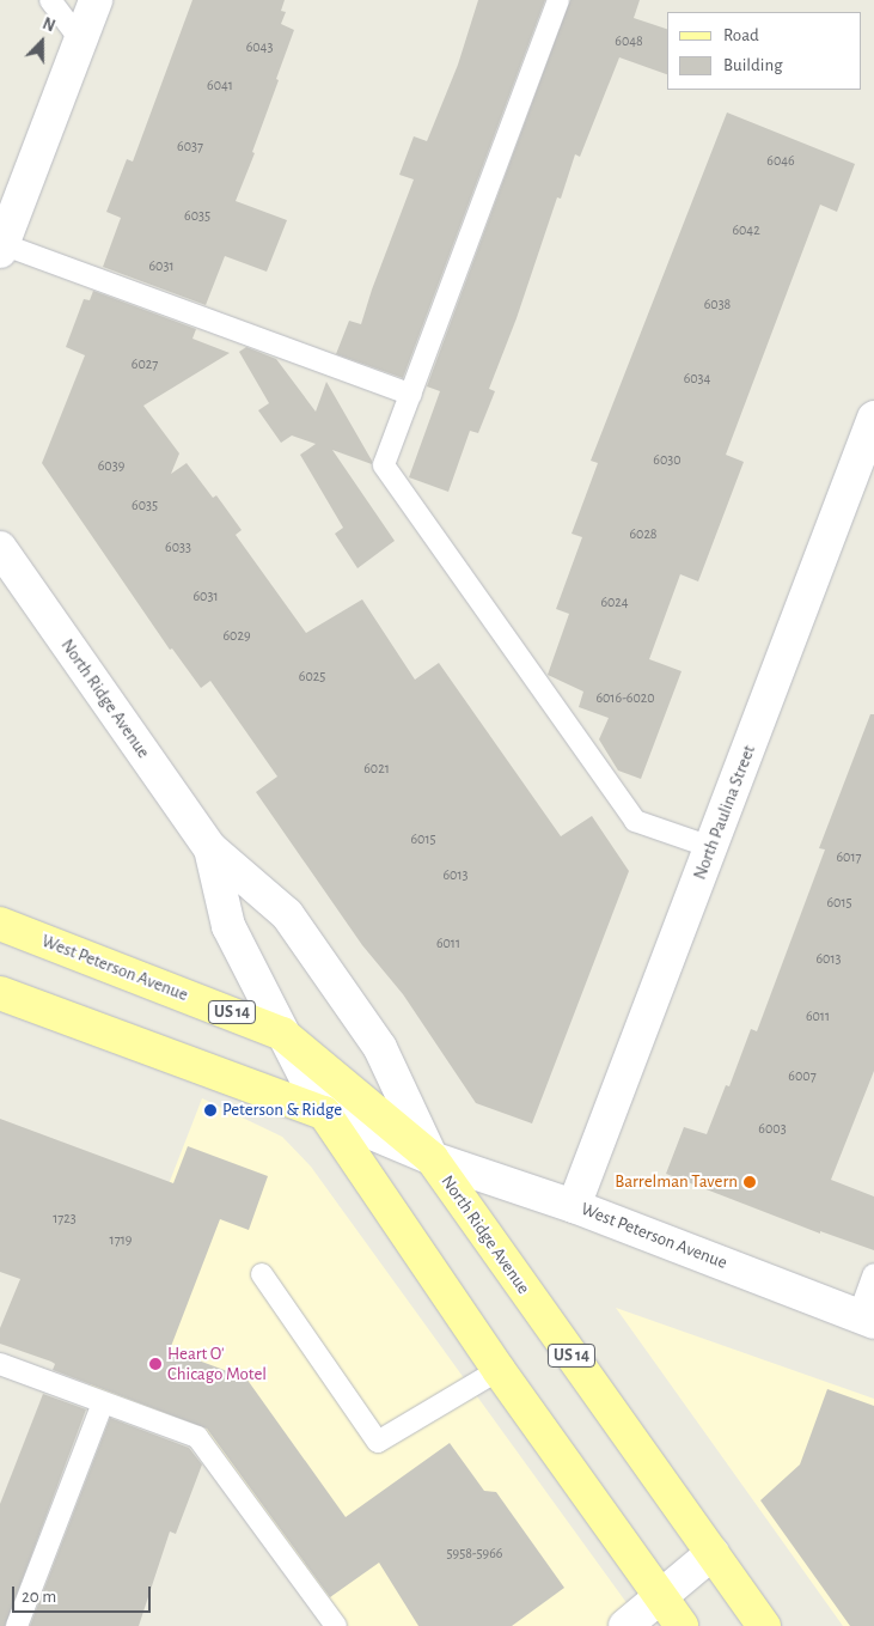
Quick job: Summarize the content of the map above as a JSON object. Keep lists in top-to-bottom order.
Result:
{
  "streets": {
    "main road": [
      "North Ridge Avenue",
      "North Paulina Street",
      "West Peterson Avenue",
      "US 14"
    ]
  },
  "crossings": [
    ["North Ridge Avenue", "West Peterson Avenue"],
    ["North Paulina Street", "West Peterson Avenue"]
  ],
  "places": ["Peterson & Ridge", "Barrelman Tavern", "Heart O' Chicago Motel"],
  "house_numbers": [
    "6048",
    "6043",
    "6041",
    "6037",
    "6046",
    "6035",
    "6042",
    "6031",
    "6038",
    "6027",
    "6034",
    "6030",
    "6039",
    "6035",
    "6028",
    "6033",
    "6031",
    "6024",
    "6029",
    "6025",
    "6016-6020",
    "6021",
    "6015",
    "6017",
    "6013",
    "6015",
    "6011",
    "6013",
    "6011",
    "6007",
    "6003",
    "1723",
    "1719",
    "5958-5966"
  ],
  "legend": ["Road", "Building"],
  "scale_bar": "20 m",
  "north": "top"
}
